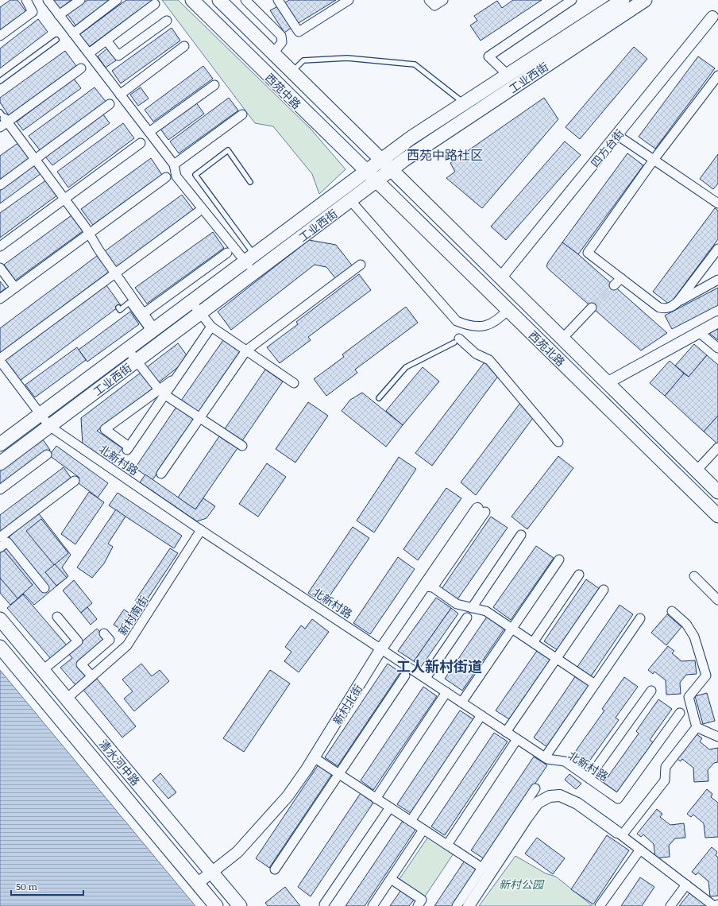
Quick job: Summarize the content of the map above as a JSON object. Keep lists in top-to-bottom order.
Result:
{
  "streets": {
    "main road": [
      "工业西街",
      "西苑中路",
      "西苑北路",
      "清水河中路"
    ],
    "street": [
      "四方台街",
      "北新村路",
      "新村南街",
      "新村北街"
    ]
  },
  "crossings": [
    ["工业西街", "西苑中路"],
    ["工业西街", "西苑北路"],
    ["工业西街", "北新村路"],
    ["西苑中路", "西苑北路"],
    ["四方台街", "西苑北路"],
    ["北新村路", "新村南街"],
    ["北新村路", "新村北街"],
    ["新村南街", "清水河中路"],
    ["新村北街", "清水河中路"]
  ],
  "districts": ["西苑中路社区", "工人新村街道"],
  "parks": ["新村公园"],
  "scale_bar": "50 m"
}
